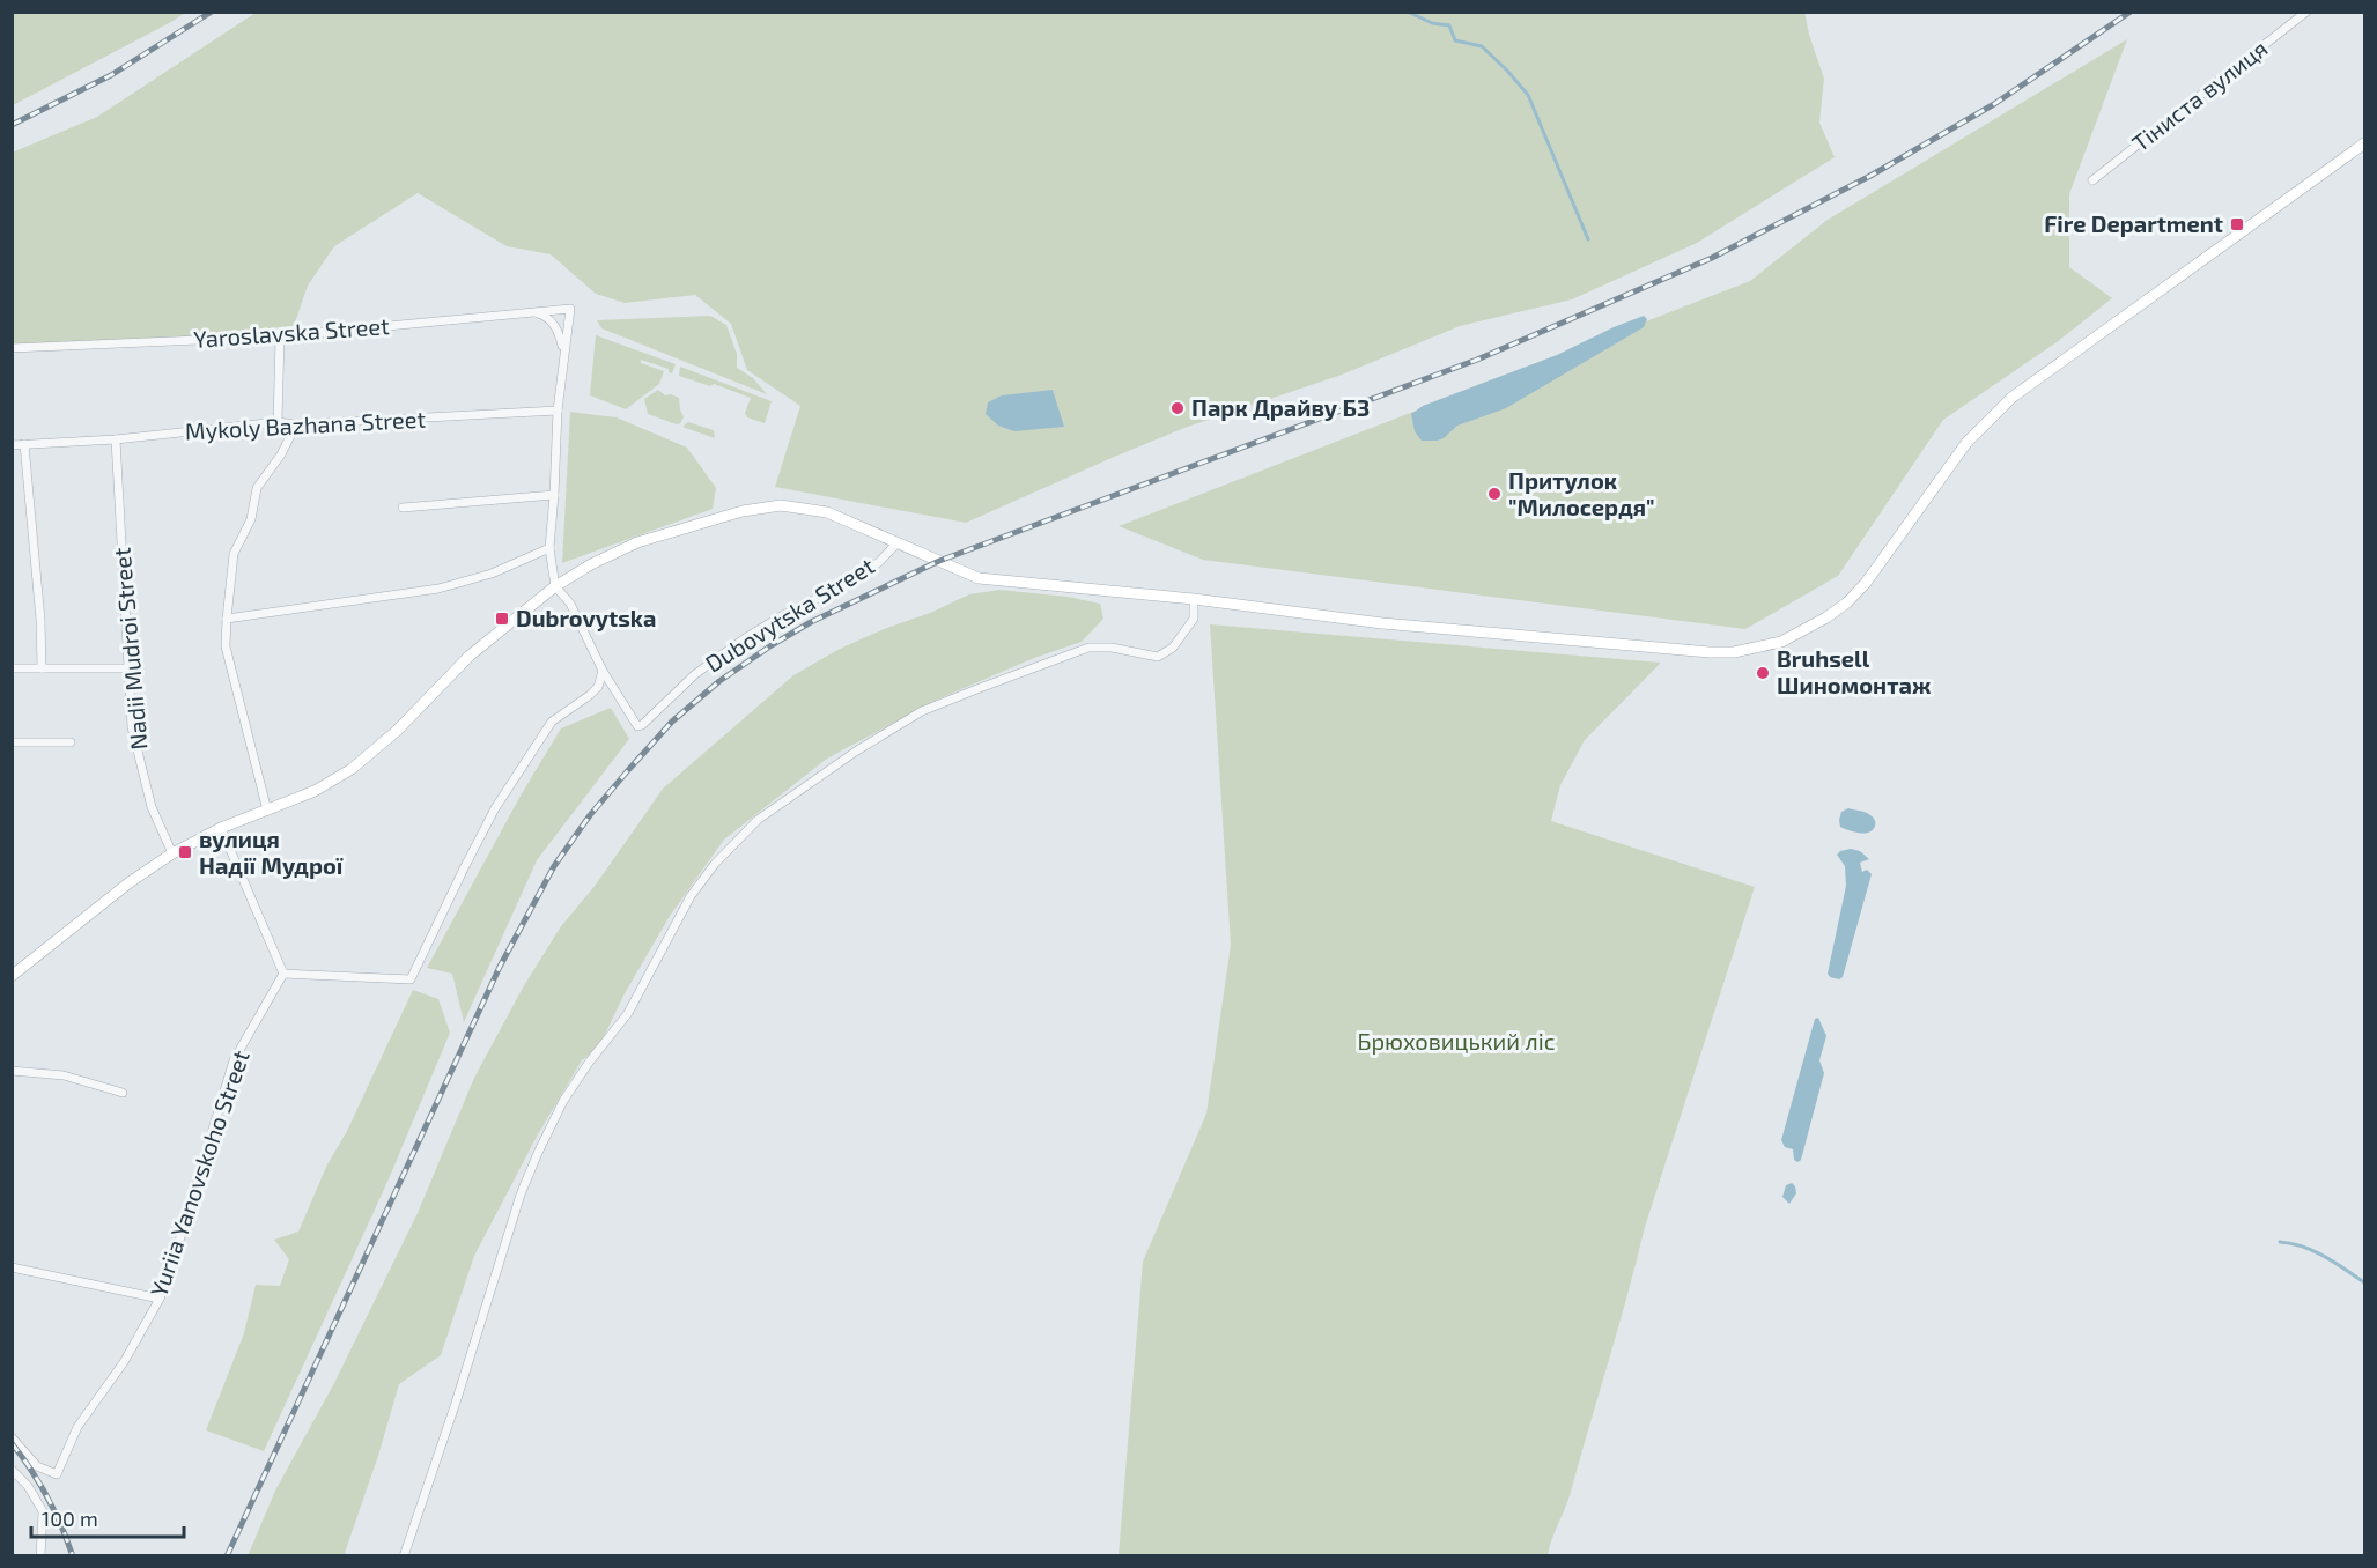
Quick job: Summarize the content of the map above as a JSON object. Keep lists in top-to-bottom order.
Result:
{
  "streets": {
    "street": [
      "Тіниста вулиця",
      "Yaroslavska Street",
      "Mykoly Bazhana Street",
      "Dubovytska Street",
      "Nadii Mudroi Street",
      "Yuriia Yanovskoho Street"
    ]
  },
  "crossings": [
    ["Mykoly Bazhana Street", "Nadii Mudroi Street"]
  ],
  "parks": ["Брюховицький ліс"],
  "places": {
    "transit": ["Fire Department", "Dubrovytska", "вулиця Надії Мудрої"],
    "other": ["Парк Драйву Б3", "Притулок \"Милосердя\"", "Bruhsell Шиномонтаж"]
  },
  "scale_bar": "100 m"
}
